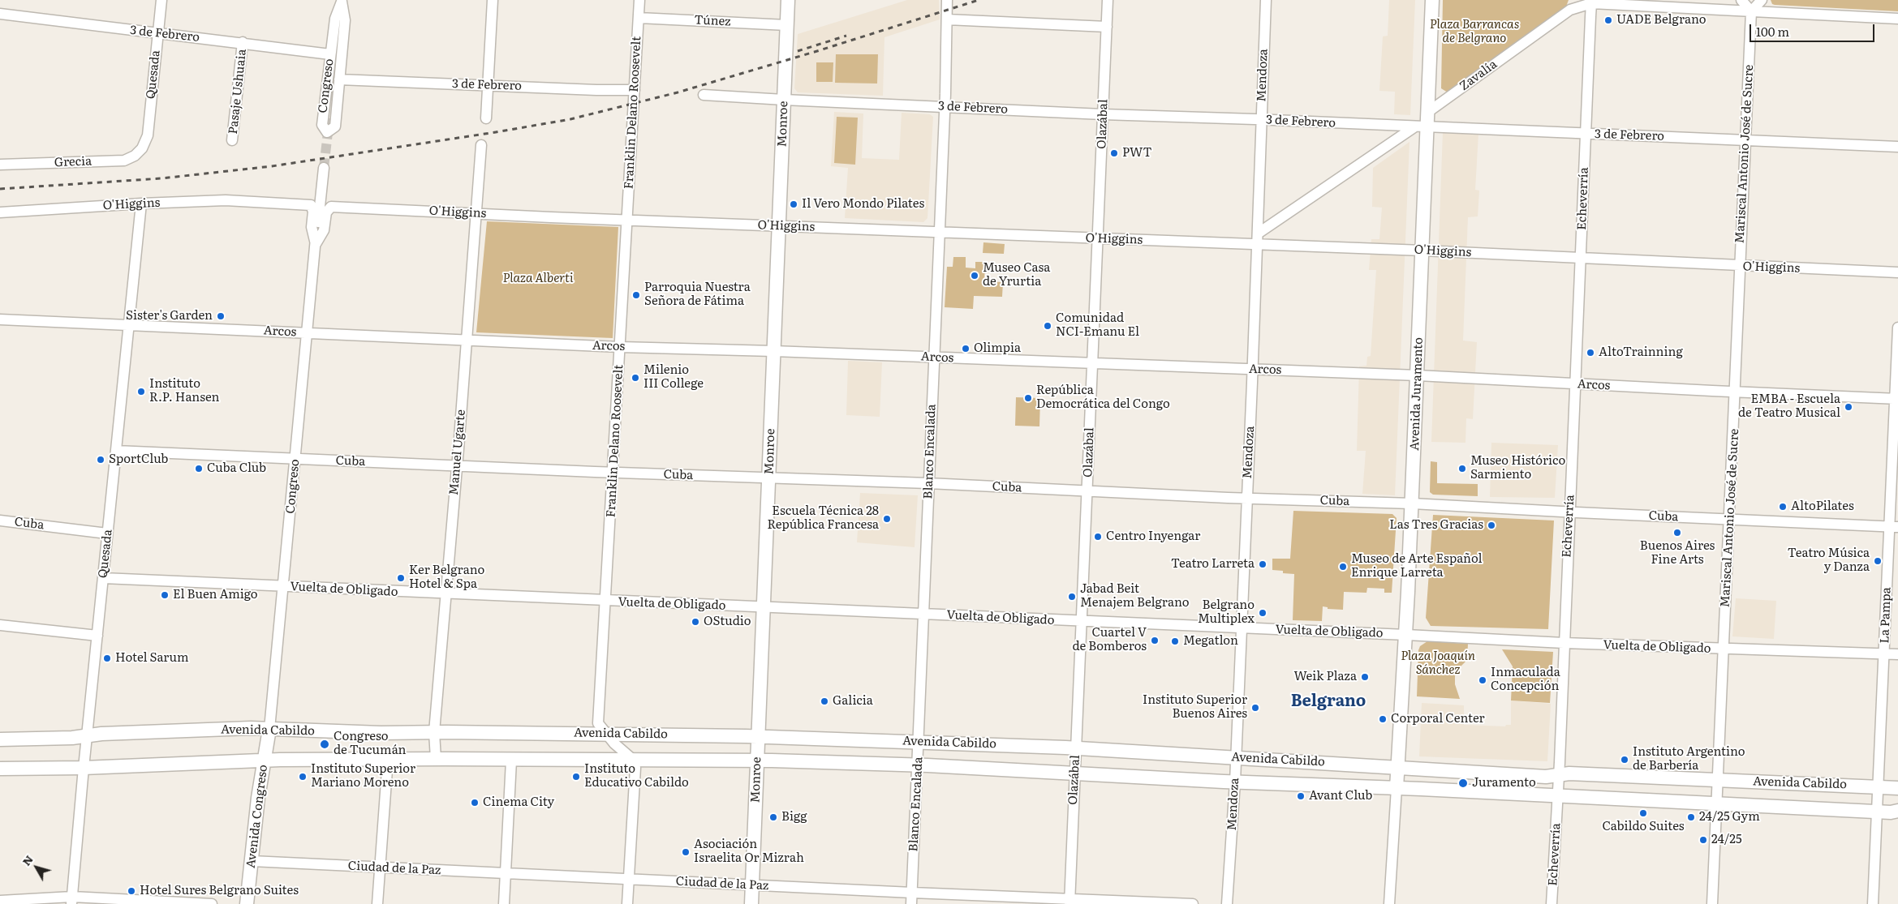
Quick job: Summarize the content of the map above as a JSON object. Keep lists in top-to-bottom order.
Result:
{
  "streets": {
    "main road": [
      "Monroe",
      "Avenida Juramento",
      "Avenida Cabildo",
      "Avenida Congreso"
    ],
    "street": [
      "Túnez",
      "3 de Febrero",
      "Quesada",
      "Mendoza",
      "Zavalía",
      "Congreso",
      "Pasaje Ushuaia",
      "Franklin Delano Roosevelt",
      "Olazábal",
      "Mariscal Antonio José de Sucre",
      "Grecia",
      "Echeverría",
      "O'Higgins",
      "Arcos",
      "Blanco Encalada",
      "Manuel Ugarte",
      "Cuba",
      "Vuelta de Obligado",
      "La Pampa",
      "Ciudad de la Paz"
    ]
  },
  "crossings": [
    ["Túnez", "Franklin Delano Roosevelt"],
    ["Túnez", "Monroe"],
    ["3 de Febrero", "Quesada"],
    ["3 de Febrero", "Mendoza"],
    ["3 de Febrero", "Congreso"],
    ["3 de Febrero", "Pasaje Ushuaia"],
    ["3 de Febrero", "Franklin Delano Roosevelt"],
    ["3 de Febrero", "Monroe"],
    ["3 de Febrero", "Olazábal"],
    ["3 de Febrero", "Mariscal Antonio José de Sucre"],
    ["3 de Febrero", "Echeverría"],
    ["3 de Febrero", "Avenida Juramento"],
    ["3 de Febrero", "Blanco Encalada"],
    ["Quesada", "Grecia"],
    ["Quesada", "O'Higgins"],
    ["Quesada", "Arcos"],
    ["Quesada", "Cuba"],
    ["Quesada", "Vuelta de Obligado"],
    ["Quesada", "Avenida Cabildo"],
    ["Mendoza", "O'Higgins"],
    ["Mendoza", "Arcos"],
    ["Mendoza", "Cuba"],
    ["Mendoza", "Vuelta de Obligado"],
    ["Mendoza", "Avenida Cabildo"],
    ["Zavalía", "Echeverría"],
    ["Zavalía", "Avenida Juramento"],
    ["Congreso", "O'Higgins"],
    ["Congreso", "Arcos"],
    ["Congreso", "Cuba"],
    ["Congreso", "Vuelta de Obligado"],
    ["Congreso", "Avenida Cabildo"],
    ["Congreso", "Avenida Congreso"],
    ["Franklin Delano Roosevelt", "O'Higgins"],
    ["Franklin Delano Roosevelt", "Arcos"],
    ["Franklin Delano Roosevelt", "Cuba"],
    ["Franklin Delano Roosevelt", "Vuelta de Obligado"],
    ["Franklin Delano Roosevelt", "Avenida Cabildo"],
    ["Monroe", "O'Higgins"],
    ["Monroe", "Arcos"],
    ["Monroe", "Cuba"],
    ["Monroe", "Vuelta de Obligado"],
    ["Monroe", "Avenida Cabildo"],
    ["Monroe", "Ciudad de la Paz"],
    ["Olazábal", "O'Higgins"],
    ["Olazábal", "Arcos"],
    ["Olazábal", "Cuba"],
    ["Olazábal", "Vuelta de Obligado"],
    ["Olazábal", "Avenida Cabildo"],
    ["Olazábal", "Ciudad de la Paz"],
    ["Mariscal Antonio José de Sucre", "O'Higgins"],
    ["Mariscal Antonio José de Sucre", "Arcos"],
    ["Mariscal Antonio José de Sucre", "Cuba"],
    ["Mariscal Antonio José de Sucre", "Vuelta de Obligado"],
    ["Mariscal Antonio José de Sucre", "Avenida Cabildo"],
    ["Echeverría", "O'Higgins"],
    ["Echeverría", "Arcos"],
    ["Echeverría", "Cuba"],
    ["Echeverría", "Vuelta de Obligado"],
    ["Echeverría", "Avenida Cabildo"],
    ["O'Higgins", "Avenida Juramento"],
    ["O'Higgins", "Blanco Encalada"],
    ["O'Higgins", "Manuel Ugarte"],
    ["Arcos", "Avenida Juramento"],
    ["Arcos", "Blanco Encalada"],
    ["Arcos", "Manuel Ugarte"],
    ["Arcos", "La Pampa"],
    ["Avenida Juramento", "Cuba"],
    ["Avenida Juramento", "Vuelta de Obligado"],
    ["Avenida Juramento", "Avenida Cabildo"],
    ["Blanco Encalada", "Cuba"],
    ["Blanco Encalada", "Vuelta de Obligado"],
    ["Blanco Encalada", "Avenida Cabildo"],
    ["Blanco Encalada", "Ciudad de la Paz"],
    ["Manuel Ugarte", "Cuba"],
    ["Manuel Ugarte", "Vuelta de Obligado"],
    ["Manuel Ugarte", "Avenida Cabildo"],
    ["Cuba", "La Pampa"],
    ["Vuelta de Obligado", "La Pampa"],
    ["La Pampa", "Avenida Cabildo"],
    ["Avenida Cabildo", "Avenida Congreso"],
    ["Avenida Congreso", "Ciudad de la Paz"]
  ],
  "districts": ["Belgrano"],
  "parks": ["Plaza Barrancas de Belgrano", "Plaza Alberti", "Plaza Joaquín Sánchez"],
  "places": [
    "UADE Belgrano",
    "PWT",
    "Il Vero Mondo Pilates",
    "Museo Casa de Yrurtia",
    "Parroquia Nuestra Señora de Fátima",
    "Sister's Garden",
    "Comunidad NCI-Emanu El",
    "Olimpia",
    "AltoTrainning",
    "Milenio III College",
    "Instituto R.P. Hansen",
    "República Democrática del Congo",
    "EMBA - Escuela de Teatro Musical",
    "SportClub",
    "Cuba Club",
    "Museo Histórico Sarmiento",
    "AltoPilates",
    "Escuela Técnica 28 República Francesa",
    "Las Tres Gracias",
    "Buenos Aires Fine Arts",
    "Centro Inyengar",
    "Teatro Música y Danza",
    "Teatro Larreta",
    "Museo de Arte Español Enrique Larreta",
    "Ker Belgrano Hotel & Spa",
    "El Buen Amigo",
    "Jabad Beit Menajem Belgrano",
    "Belgrano Multiplex",
    "OStudio",
    "Cuartel V de Bomberos",
    "Megatlon",
    "Hotel Sarum",
    "Weik Plaza",
    "Inmaculada Concepción",
    "Galicia",
    "Instituto Superior Buenos Aires",
    "Corporal Center",
    "Congreso de Tucumán",
    "Instituto Argentino de Barbería",
    "Instituto Superior Mariano Moreno",
    "Instituto Educativo Cabildo",
    "Juramento",
    "Avant Club",
    "Cinema City",
    "Cabildo Suites",
    "Bigg",
    "24/25 Gym",
    "24/25",
    "Asociación Israelita Or Mizrah",
    "Hotel Sures Belgrano Suites"
  ],
  "scale_bar": "100 m",
  "north": "top left"
}
